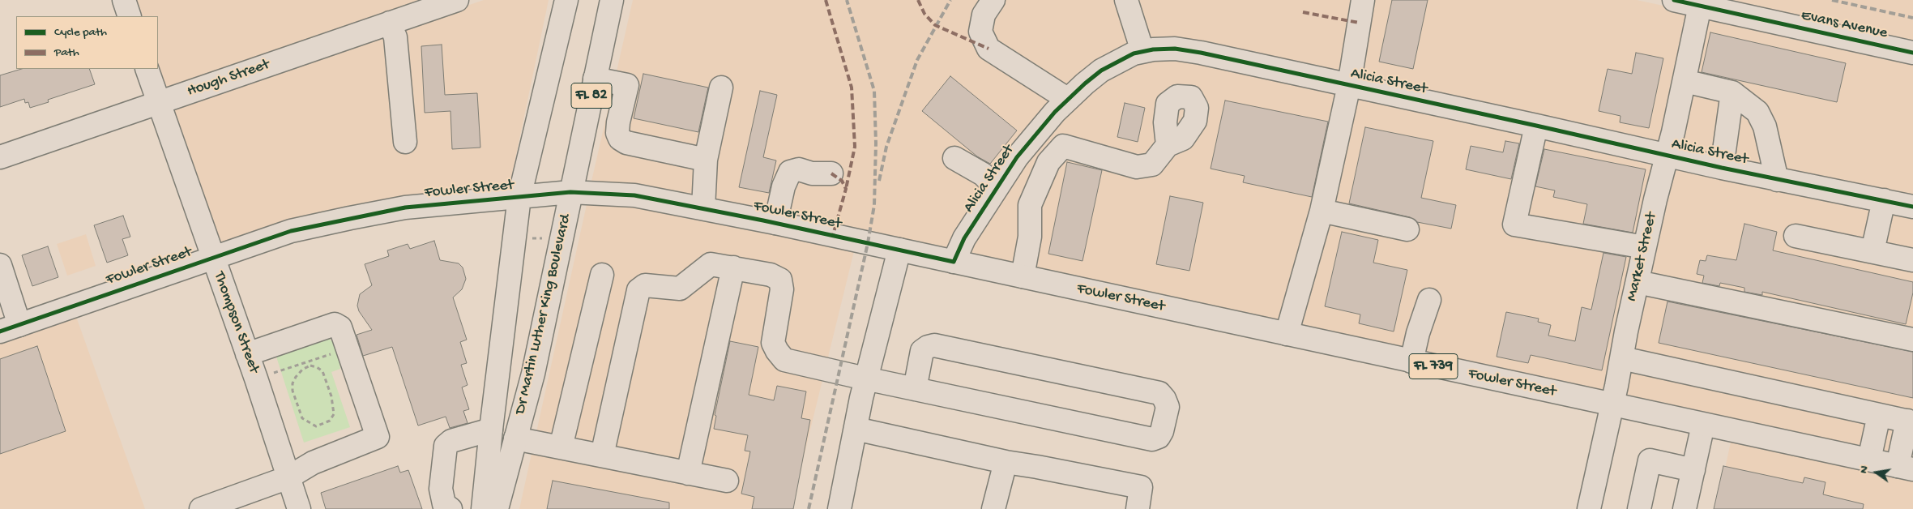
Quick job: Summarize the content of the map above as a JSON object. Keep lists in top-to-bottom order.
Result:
{
  "streets": {
    "main road": [
      "Evans Avenue",
      "Hough Street",
      "Alicia Street",
      "FL 82",
      "Fowler Street",
      "Market Street",
      "Dr Martin Luther King Boulevard",
      "Thompson Street",
      "FL 739"
    ]
  },
  "crossings": [
    ["Evans Avenue", "Market Street"],
    ["Hough Street", "Thompson Street"],
    ["Alicia Street", "Fowler Street"],
    ["Alicia Street", "Market Street"],
    ["Fowler Street", "Market Street"],
    ["Fowler Street", "Dr Martin Luther King Boulevard"],
    ["Fowler Street", "Thompson Street"]
  ],
  "legend": ["Cycle path", "Path"],
  "north": "left"
}
